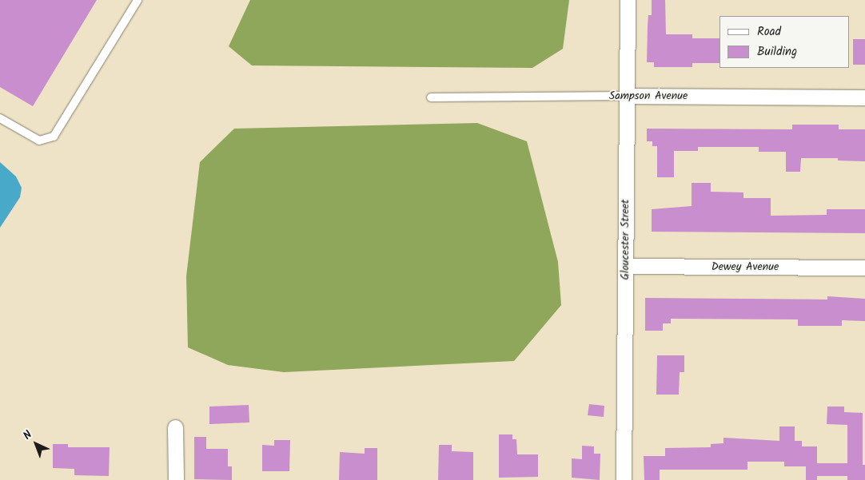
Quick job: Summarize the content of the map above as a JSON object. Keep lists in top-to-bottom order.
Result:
{
  "streets": {
    "street": ["Sampson Avenue", "Gloucester Street", "Dewey Avenue"]
  },
  "crossings": [
    ["Sampson Avenue", "Gloucester Street"],
    ["Gloucester Street", "Dewey Avenue"]
  ],
  "legend": ["Road", "Building"],
  "north": "top left"
}
